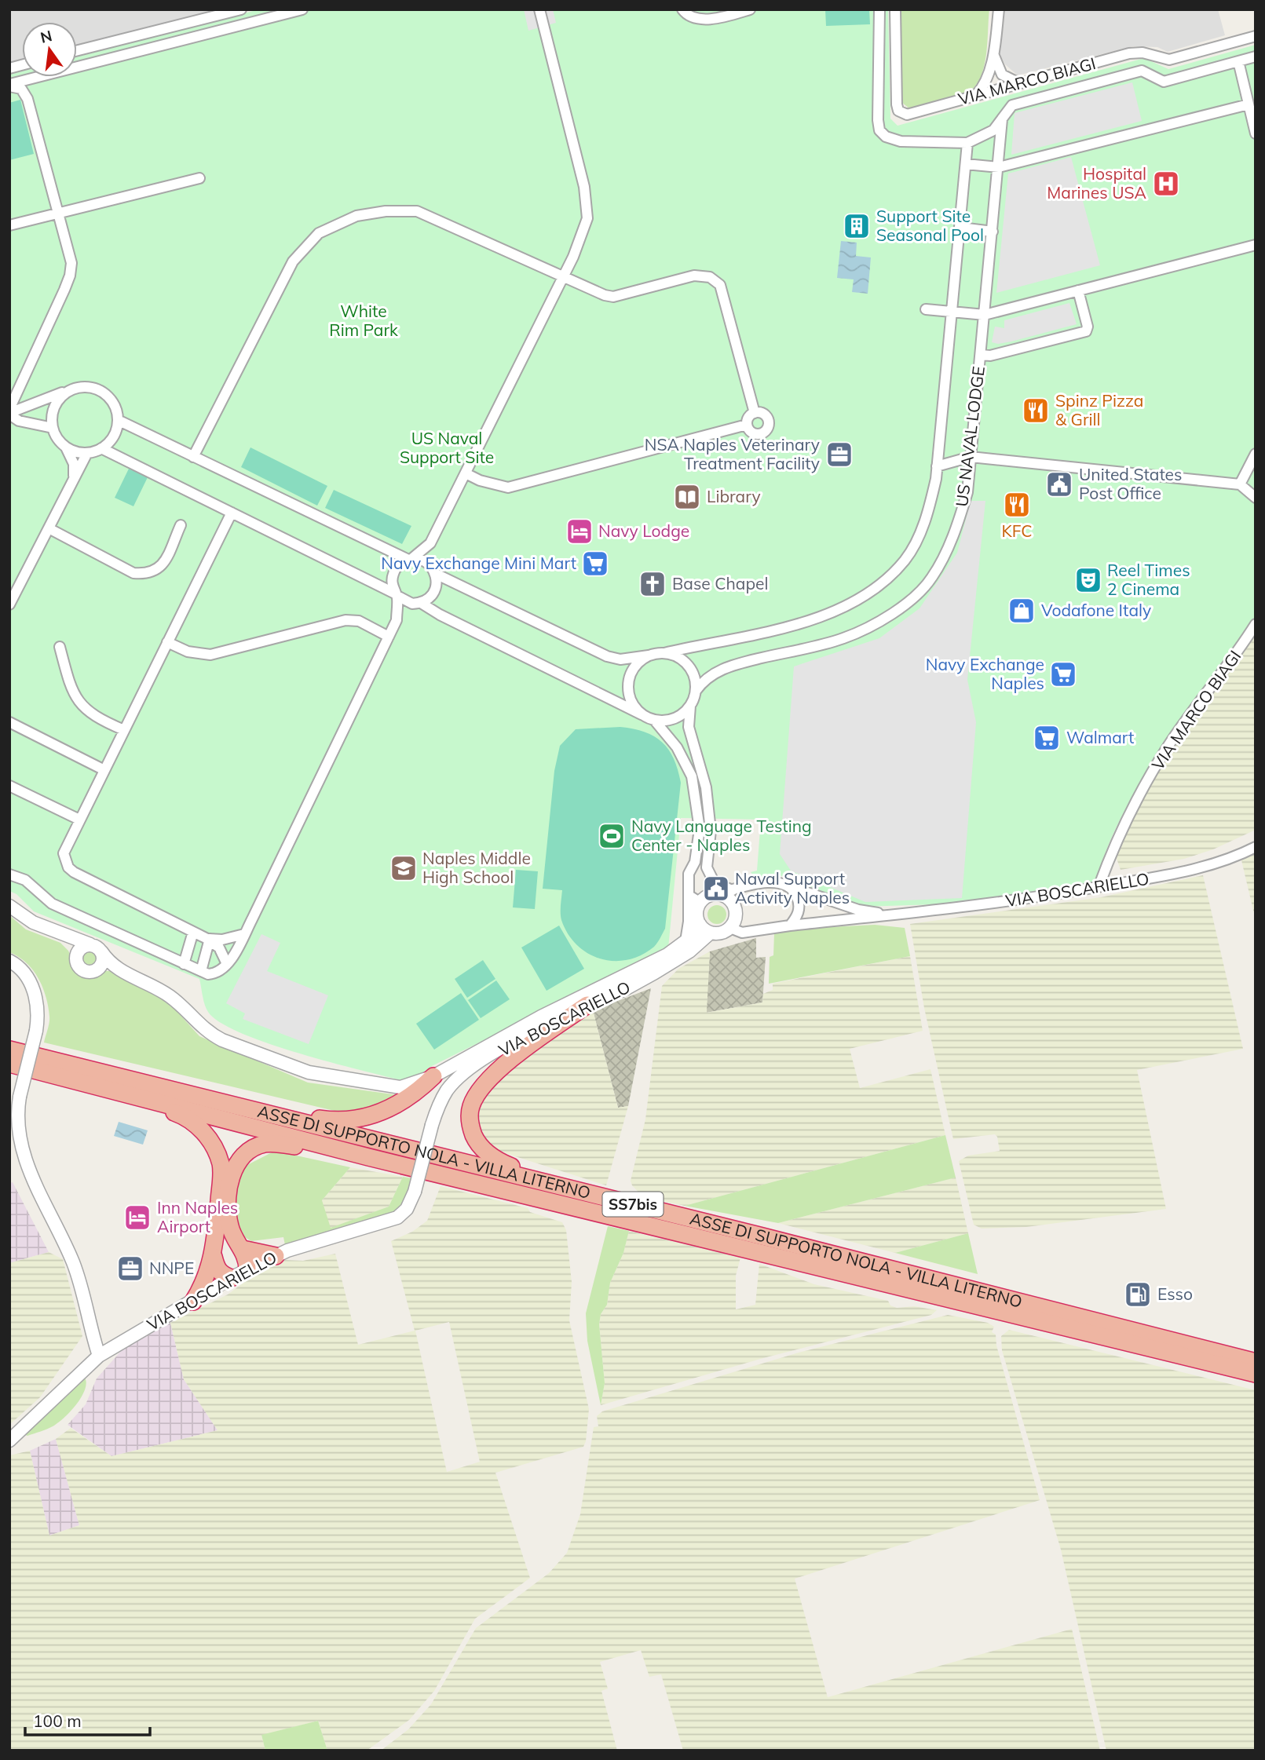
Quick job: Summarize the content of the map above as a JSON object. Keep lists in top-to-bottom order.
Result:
{
  "streets": {
    "highway": ["ASSE DI SUPPORTO NOLA - VILLA LITERNO", "SS7bis"],
    "street": ["VIA MARCO BIAGI", "US NAVAL LODGE", "VIA BOSCARIELLO"]
  },
  "crossings": [
    ["VIA MARCO BIAGI", "VIA BOSCARIELLO"]
  ],
  "parks": ["White Rim Park", "US Naval Support Site"],
  "places": {
    "hospital": ["Hospital Marines USA"],
    "building": ["Support Site Seasonal Pool"],
    "restaurant": ["Spinz Pizza & Grill", "KFC"],
    "office": ["NSA Naples Veterinary Treatment Facility", "NNPE"],
    "public building": ["United States Post Office", "Naval Support Activity Naples"],
    "library": ["Library"],
    "hotel": ["Navy Lodge", "Inn Naples Airport"],
    "supermarket": ["Navy Exchange Mini Mart", "Navy Exchange Naples", "Walmart"],
    "theatre": ["Reel Times 2 Cinema"],
    "church": ["Base Chapel"],
    "shop": ["Vodafone Italy"],
    "sports": ["Navy Language Testing Center - Naples"],
    "school or university": ["Naples Middle High School"],
    "fuel station": ["Esso"]
  },
  "scale_bar": "100 m",
  "north": "top"
}
